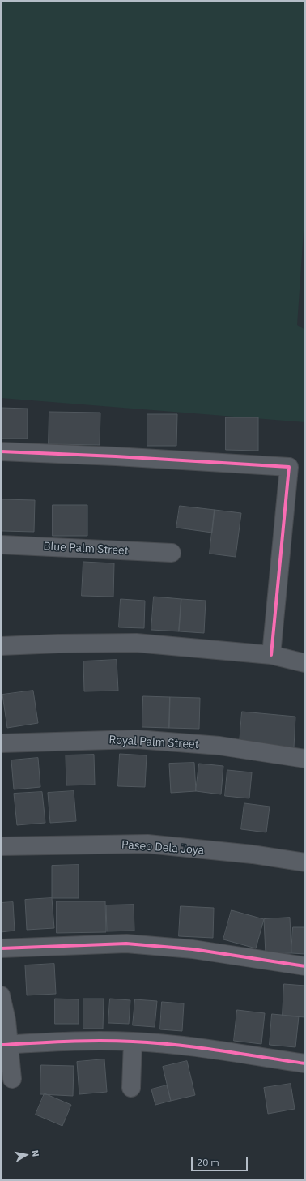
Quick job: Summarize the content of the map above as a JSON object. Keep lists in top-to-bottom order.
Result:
{
  "streets": {
    "street": ["Blue Palm Street", "Royal Palm Street", "Paseo Dela Joya"]
  },
  "scale_bar": "20 m",
  "north": "right"
}
